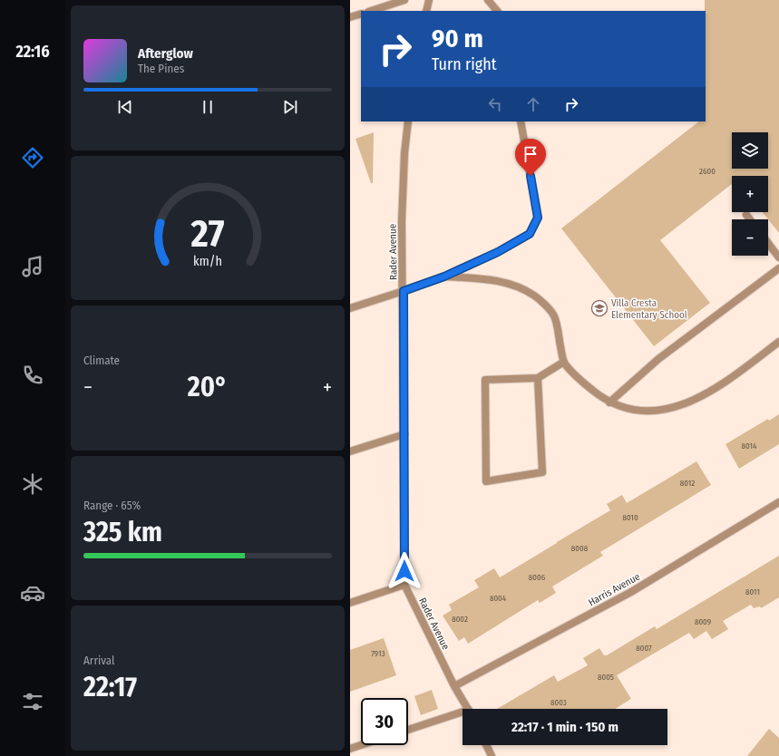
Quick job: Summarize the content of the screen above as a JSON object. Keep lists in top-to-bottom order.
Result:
{
  "streets": {
    "street": ["Rader Avenue", "Harris Avenue"]
  },
  "crossings": [
    ["Rader Avenue", "Harris Avenue"]
  ],
  "places": {
    "school or university": ["Villa Cresta Elementary School"]
  },
  "house_numbers": [
    "2600",
    "8014",
    "8012",
    "8010",
    "8008",
    "8006",
    "8011",
    "8004",
    "8002",
    "8009",
    "8007",
    "7913",
    "8005",
    "8003"
  ],
  "page": {
    "tabs": "22:16",
    "turn": ["90 m", "Turn right"],
    "song": ["Afterglow", "The Pines"],
    "map_buttons": ["+", "−"],
    "tile": [
      "Climate",
      ["Range · 65%", "325 km"],
      ["Arrival", "22:17"]
    ],
    "heat": ["−", "20°", "+"],
    "limit": "30",
    "trip": "22:17 · 1 min · 150 m",
    "gauge": ["27", "km/h"]
  }
}
